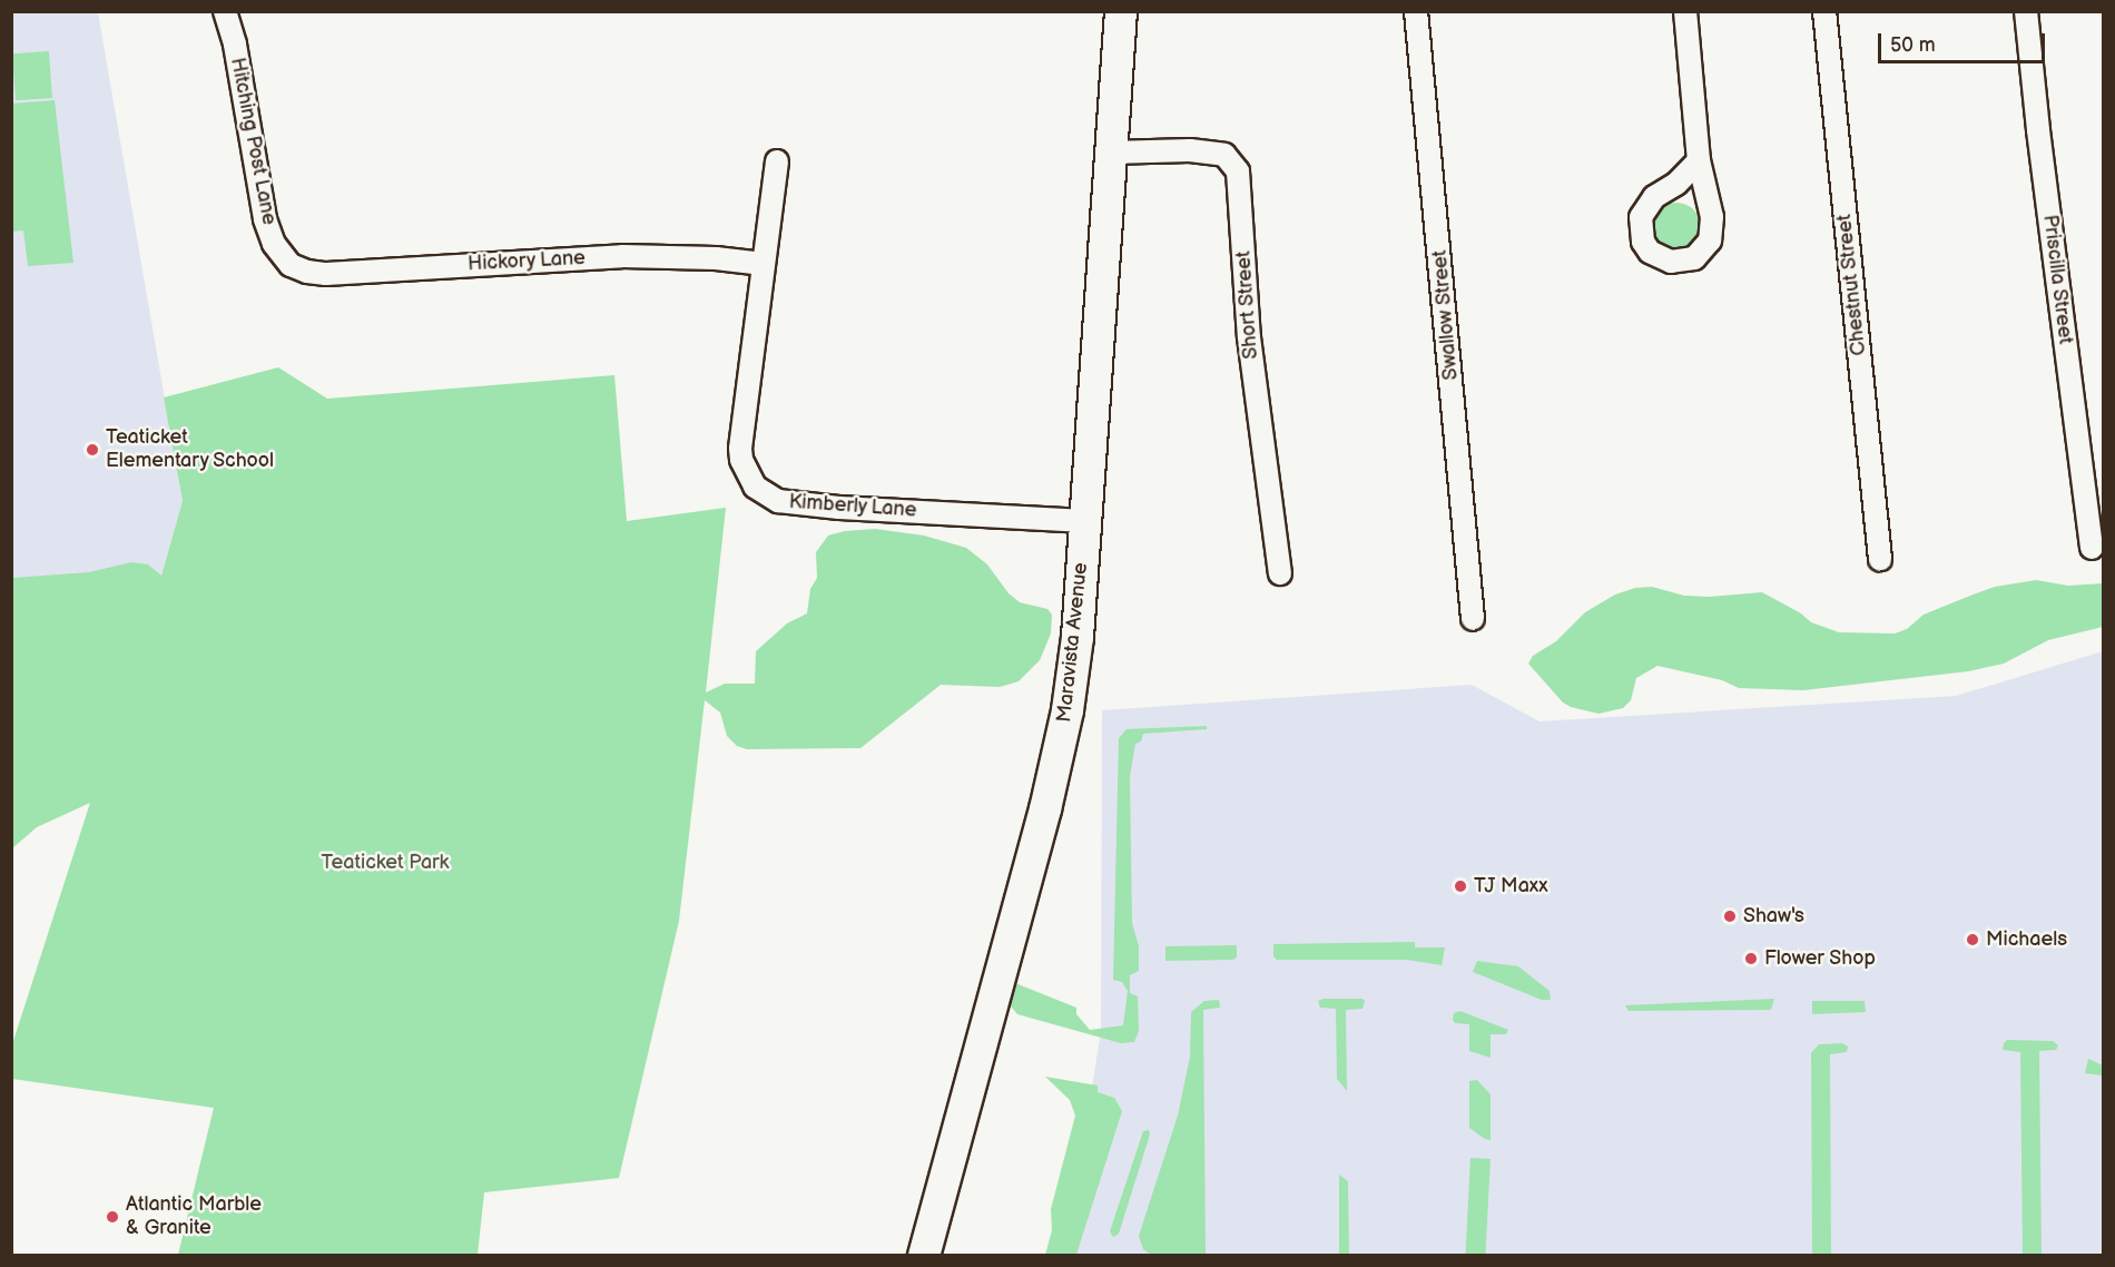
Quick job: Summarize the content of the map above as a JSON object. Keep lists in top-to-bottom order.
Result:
{
  "streets": {
    "main road": ["Maravista Avenue"],
    "street": [
      "Hitching Post Lane",
      "Hickory Lane",
      "Priscilla Street",
      "Chestnut Street",
      "Short Street",
      "Swallow Street",
      "Kimberly Lane"
    ]
  },
  "crossings": [
    ["Hitching Post Lane", "Hickory Lane"],
    ["Hickory Lane", "Kimberly Lane"],
    ["Short Street", "Maravista Avenue"],
    ["Kimberly Lane", "Maravista Avenue"]
  ],
  "parks": ["Teaticket Park"],
  "places": [
    "Teaticket Elementary School",
    "TJ Maxx",
    "Shaw's",
    "Michaels",
    "Flower Shop",
    "Atlantic Marble & Granite"
  ],
  "scale_bar": "50 m"
}
